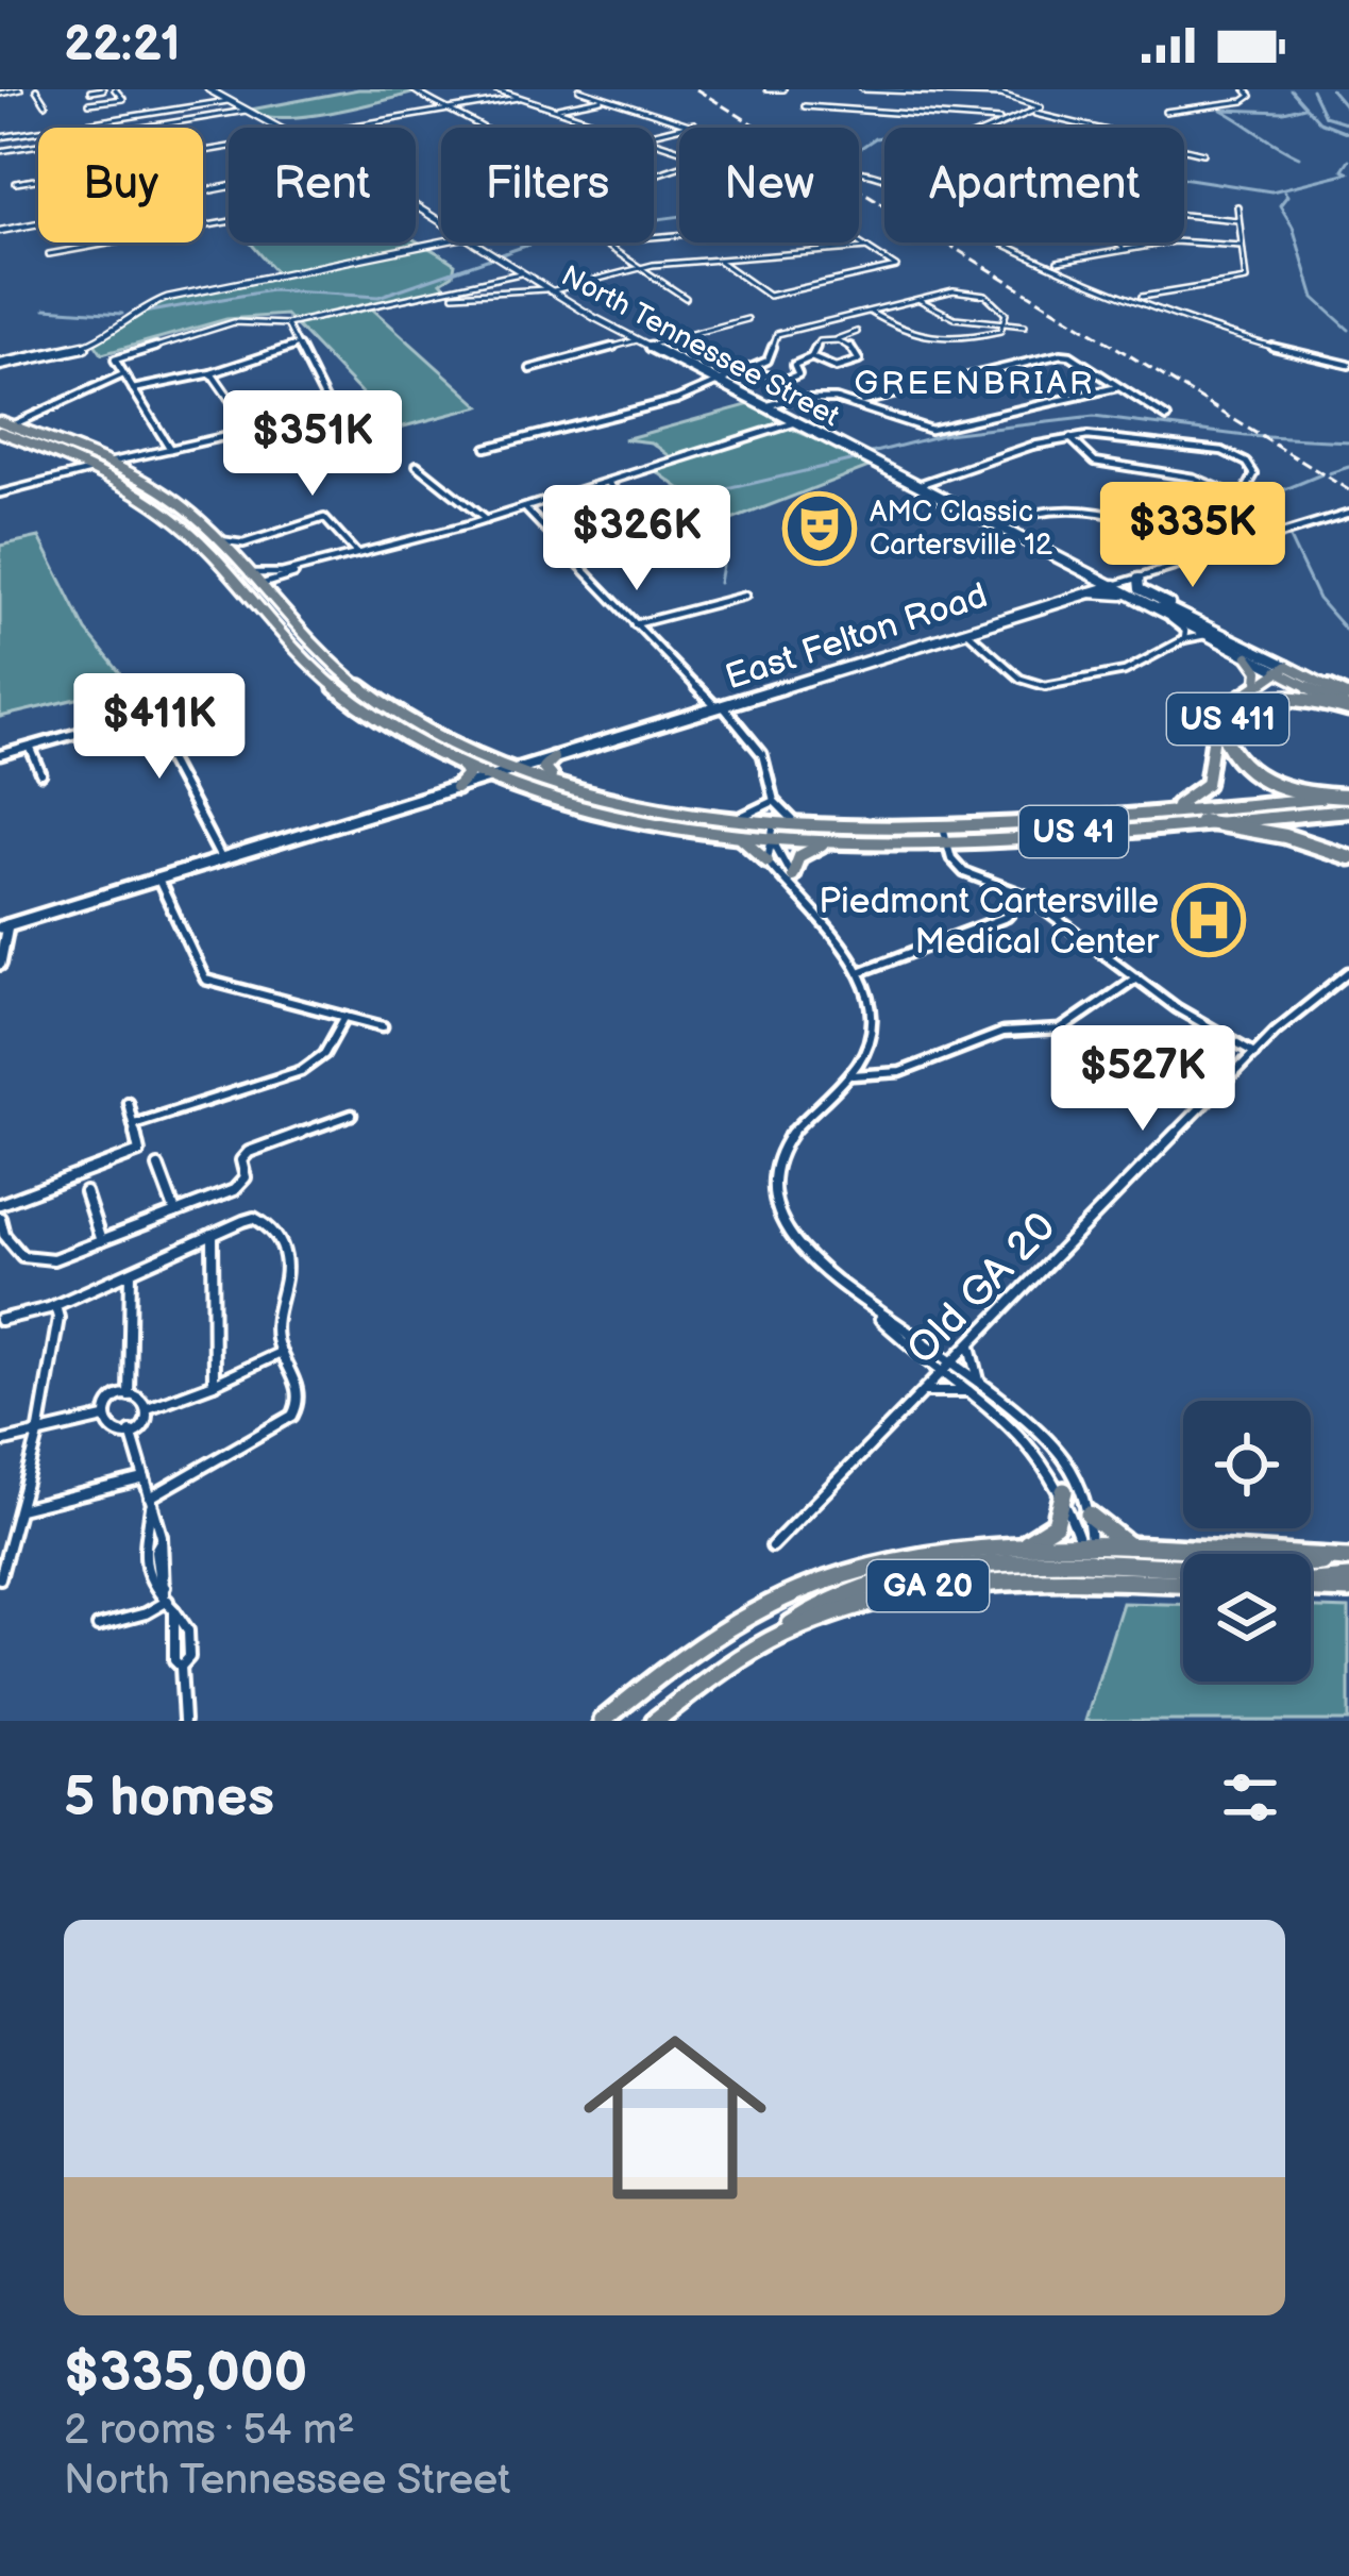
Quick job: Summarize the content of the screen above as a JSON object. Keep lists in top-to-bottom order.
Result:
{
  "streets": {
    "highway": ["US 411", "GA 20"],
    "main road": ["North Tennessee Street", "East Felton Road", "US 41"],
    "street": ["Old GA 20"]
  },
  "crossings": [
    ["North Tennessee Street", "East Felton Road"],
    ["East Felton Road", "US 41"],
    ["US 411", "US 41"]
  ],
  "districts": ["GREENBRIAR"],
  "places": {
    "theatre": ["AMC Classic Cartersville 12"],
    "hospital": ["Piedmont Cartersville Medical Center"]
  },
  "page": {
    "status": "22:21",
    "chip": [
      "Buy",
      "Rent",
      "Filters",
      "New",
      "Apartment"
    ],
    "price": [
      "$351K",
      "$335K",
      "$326K",
      "$411K",
      "$527K"
    ],
    "heading": "5 homes",
    "list": [
      {
        "name": "$335,000",
        "note": "2 rooms · 54 m² · North Tennessee Street"
      }
    ]
  }
}
